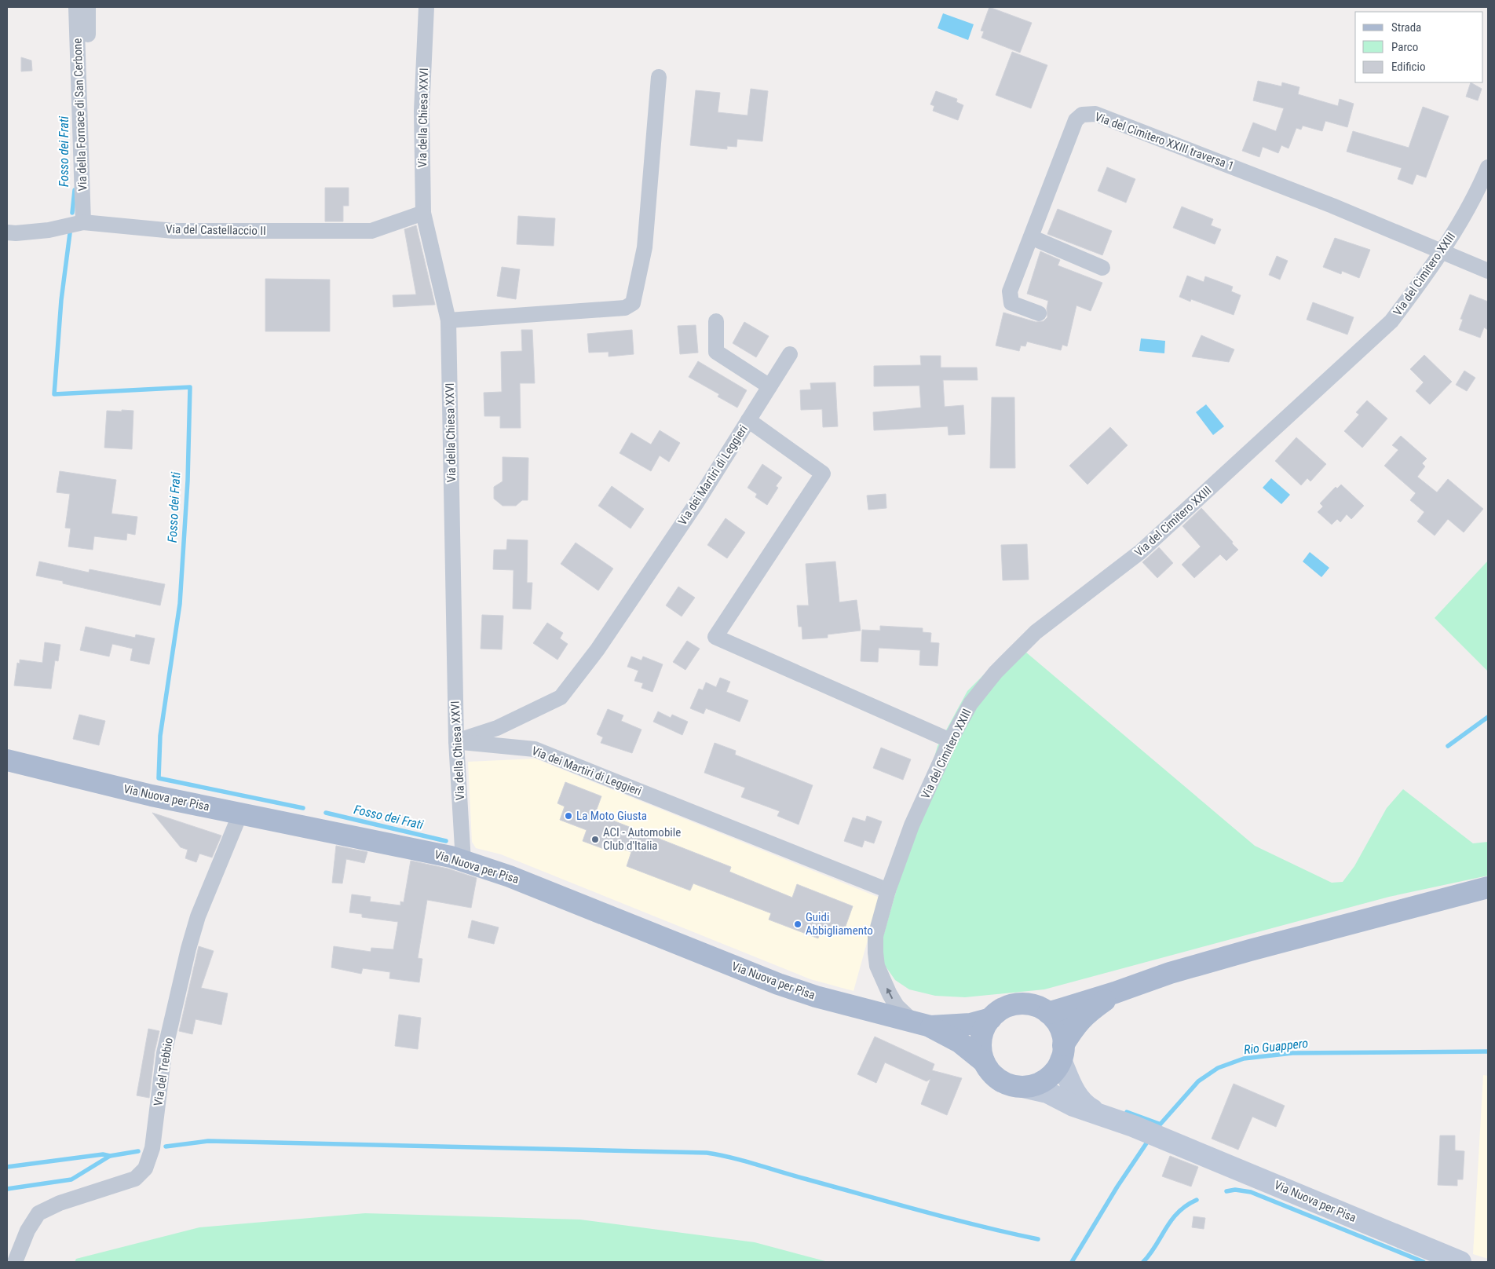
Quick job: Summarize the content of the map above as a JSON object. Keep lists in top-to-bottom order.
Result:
{
  "streets": {
    "main road": ["Via Nuova per Pisa"],
    "street": [
      "Via della Fornace di San Cerbone",
      "Via della Chiesa XXVI",
      "Via del Cimitero XXIII traversa 1",
      "Via del Castellaccio II",
      "Via del Cimitero XXIII",
      "Via dei Martiri di Leggieri",
      "Via del Trebbio"
    ]
  },
  "crossings": [
    ["Via della Fornace di San Cerbone", "Via del Castellaccio II"],
    ["Via della Chiesa XXVI", "Via del Castellaccio II"],
    ["Via della Chiesa XXVI", "Via dei Martiri di Leggieri"],
    ["Via della Chiesa XXVI", "Via Nuova per Pisa"],
    ["Via del Cimitero XXIII traversa 1", "Via del Cimitero XXIII"],
    ["Via del Cimitero XXIII", "Via dei Martiri di Leggieri"],
    ["Via del Cimitero XXIII", "Via Nuova per Pisa"],
    ["Via Nuova per Pisa", "Via del Trebbio"]
  ],
  "water": ["Fosso dei Frati", "Rio Guappero"],
  "places": ["La Moto Giusta", "ACI - Automobile Club d'Italia", "Guidi Abbigliamento"],
  "legend": ["Strada", "Parco", "Edificio"]
}
